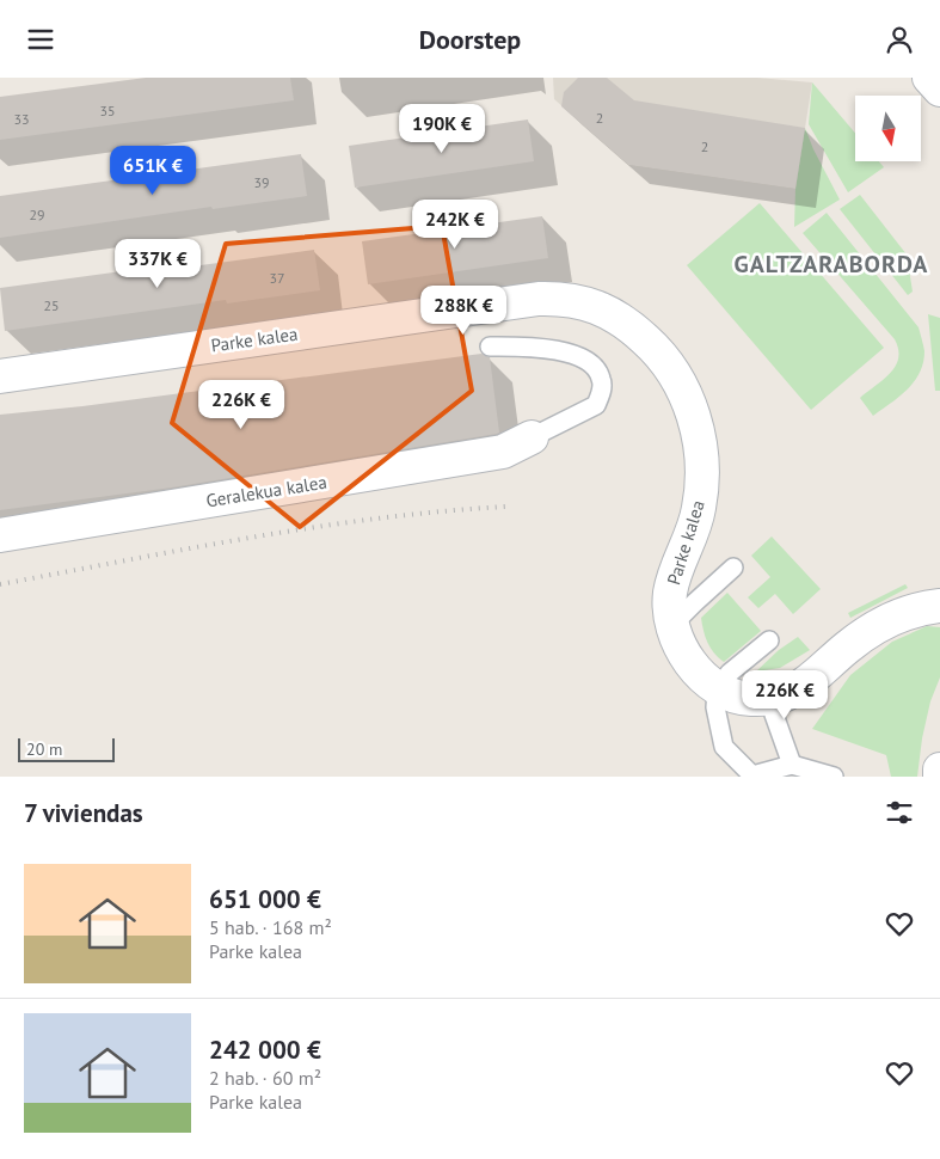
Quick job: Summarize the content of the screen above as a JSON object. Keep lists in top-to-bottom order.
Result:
{
  "streets": {
    "street": ["Parke kalea", "Geralekua kalea"]
  },
  "districts": ["GALTZARABORDA"],
  "house_numbers": [
    "35",
    "2",
    "33",
    "2",
    "39",
    "29",
    "37",
    "25"
  ],
  "scale_bar": "20 m",
  "north": "bottom",
  "page": {
    "header": "Doorstep",
    "price": [
      "190K €",
      "651K €",
      "242K €",
      "337K €",
      "288K €",
      "226K €",
      "226K €"
    ],
    "scale": "20 m",
    "heading": "7 viviendas",
    "list": [
      {
        "name": "651 000 €",
        "note": "5 hab. · 168 m² · Parke kalea"
      },
      {
        "name": "242 000 €",
        "note": "2 hab. · 60 m² · Parke kalea"
      }
    ]
  }
}
